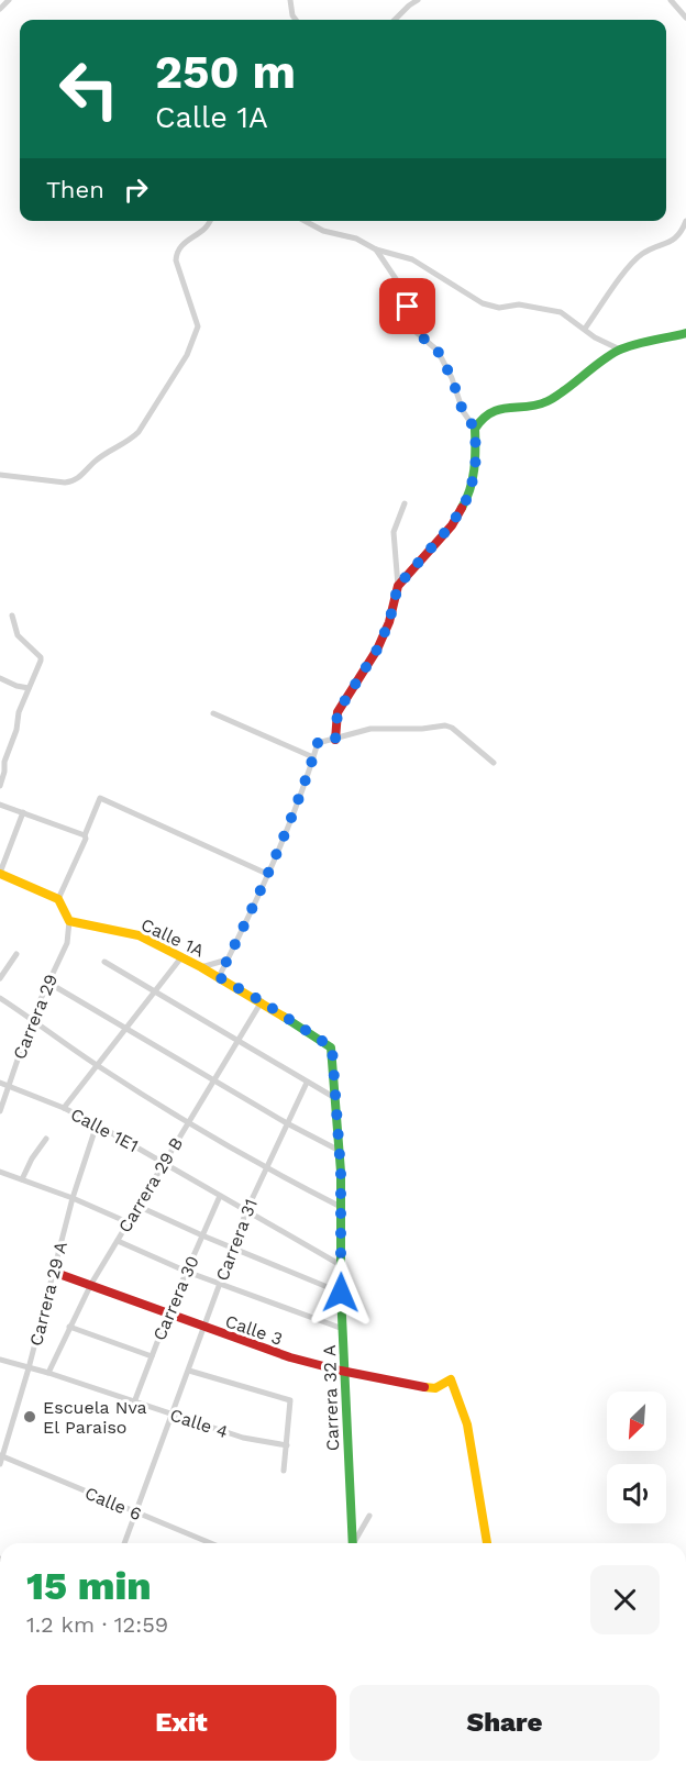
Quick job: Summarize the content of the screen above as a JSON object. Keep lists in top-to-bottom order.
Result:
{
  "streets": {
    "main road": ["Calle 1A", "Calle 3", "Carrera 32 A"],
    "street": [
      "Carrera 29",
      "Calle 1E1",
      "Carrera 29 B",
      "Carrera 31",
      "Carrera 29 A",
      "Carrera 30",
      "Calle 4",
      "Calle 6"
    ]
  },
  "crossings": [
    ["Calle 1A", "Carrera 29"],
    ["Calle 1A", "Carrera 29 B"],
    ["Calle 1A", "Carrera 32 A"],
    ["Carrera 29", "Calle 1E1"],
    ["Calle 1E1", "Carrera 29 B"],
    ["Calle 1E1", "Carrera 31"],
    ["Calle 1E1", "Carrera 29 A"],
    ["Calle 1E1", "Carrera 30"],
    ["Calle 1E1", "Carrera 32 A"],
    ["Carrera 29 B", "Calle 3"],
    ["Carrera 29 B", "Calle 4"],
    ["Carrera 31", "Calle 3"],
    ["Carrera 31", "Calle 4"],
    ["Carrera 31", "Calle 6"],
    ["Carrera 29 A", "Calle 3"],
    ["Carrera 29 A", "Calle 4"],
    ["Carrera 29 A", "Calle 6"],
    ["Carrera 30", "Calle 3"],
    ["Carrera 30", "Calle 4"],
    ["Calle 3", "Carrera 32 A"]
  ],
  "places": ["Escuela Nva El Paraiso"],
  "north": "bottom left",
  "page": {
    "turn": ["250 m", "Calle 1A"],
    "then": "Then",
    "heading": ["15 min", "1.2 km · 12:59"],
    "buttons": ["Exit", "Share"]
  }
}
